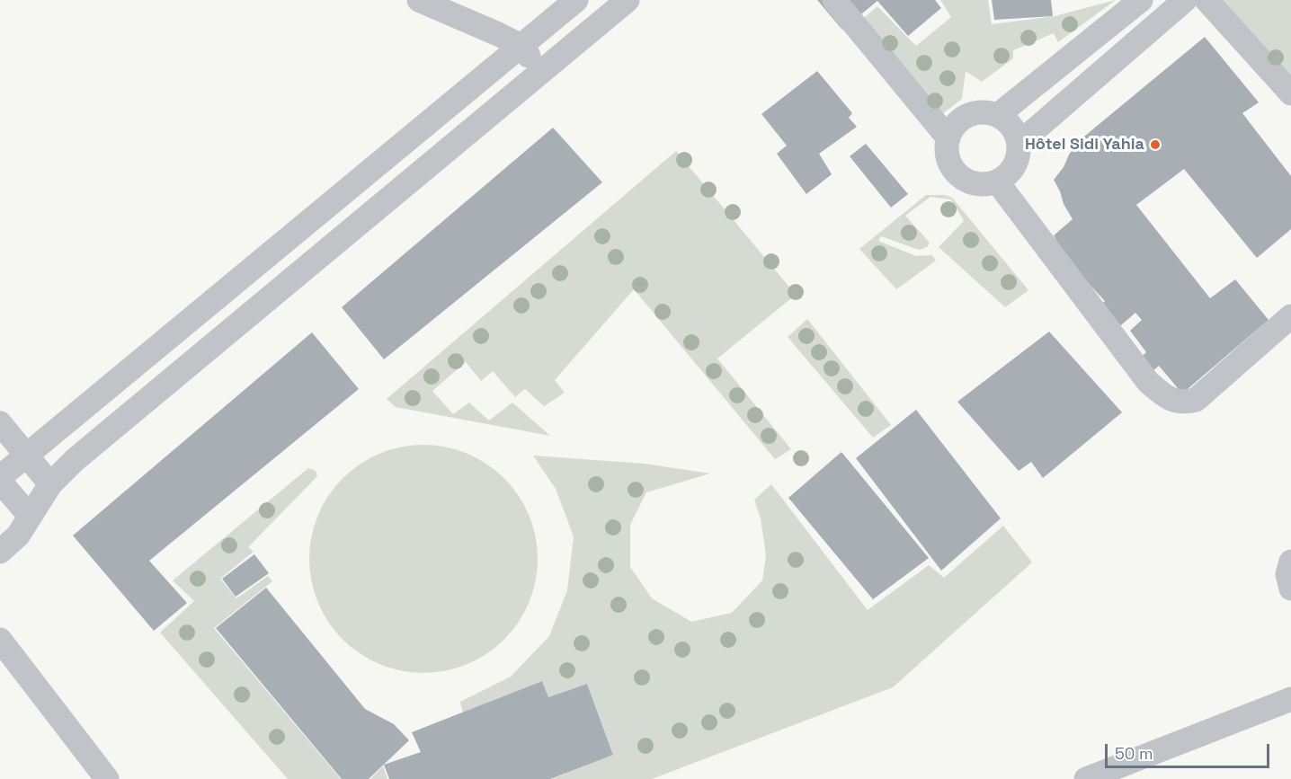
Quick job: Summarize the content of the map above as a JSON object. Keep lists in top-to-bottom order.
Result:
{
  "places": ["Hôtel Sidi Yahia"],
  "scale_bar": "50 m"
}
